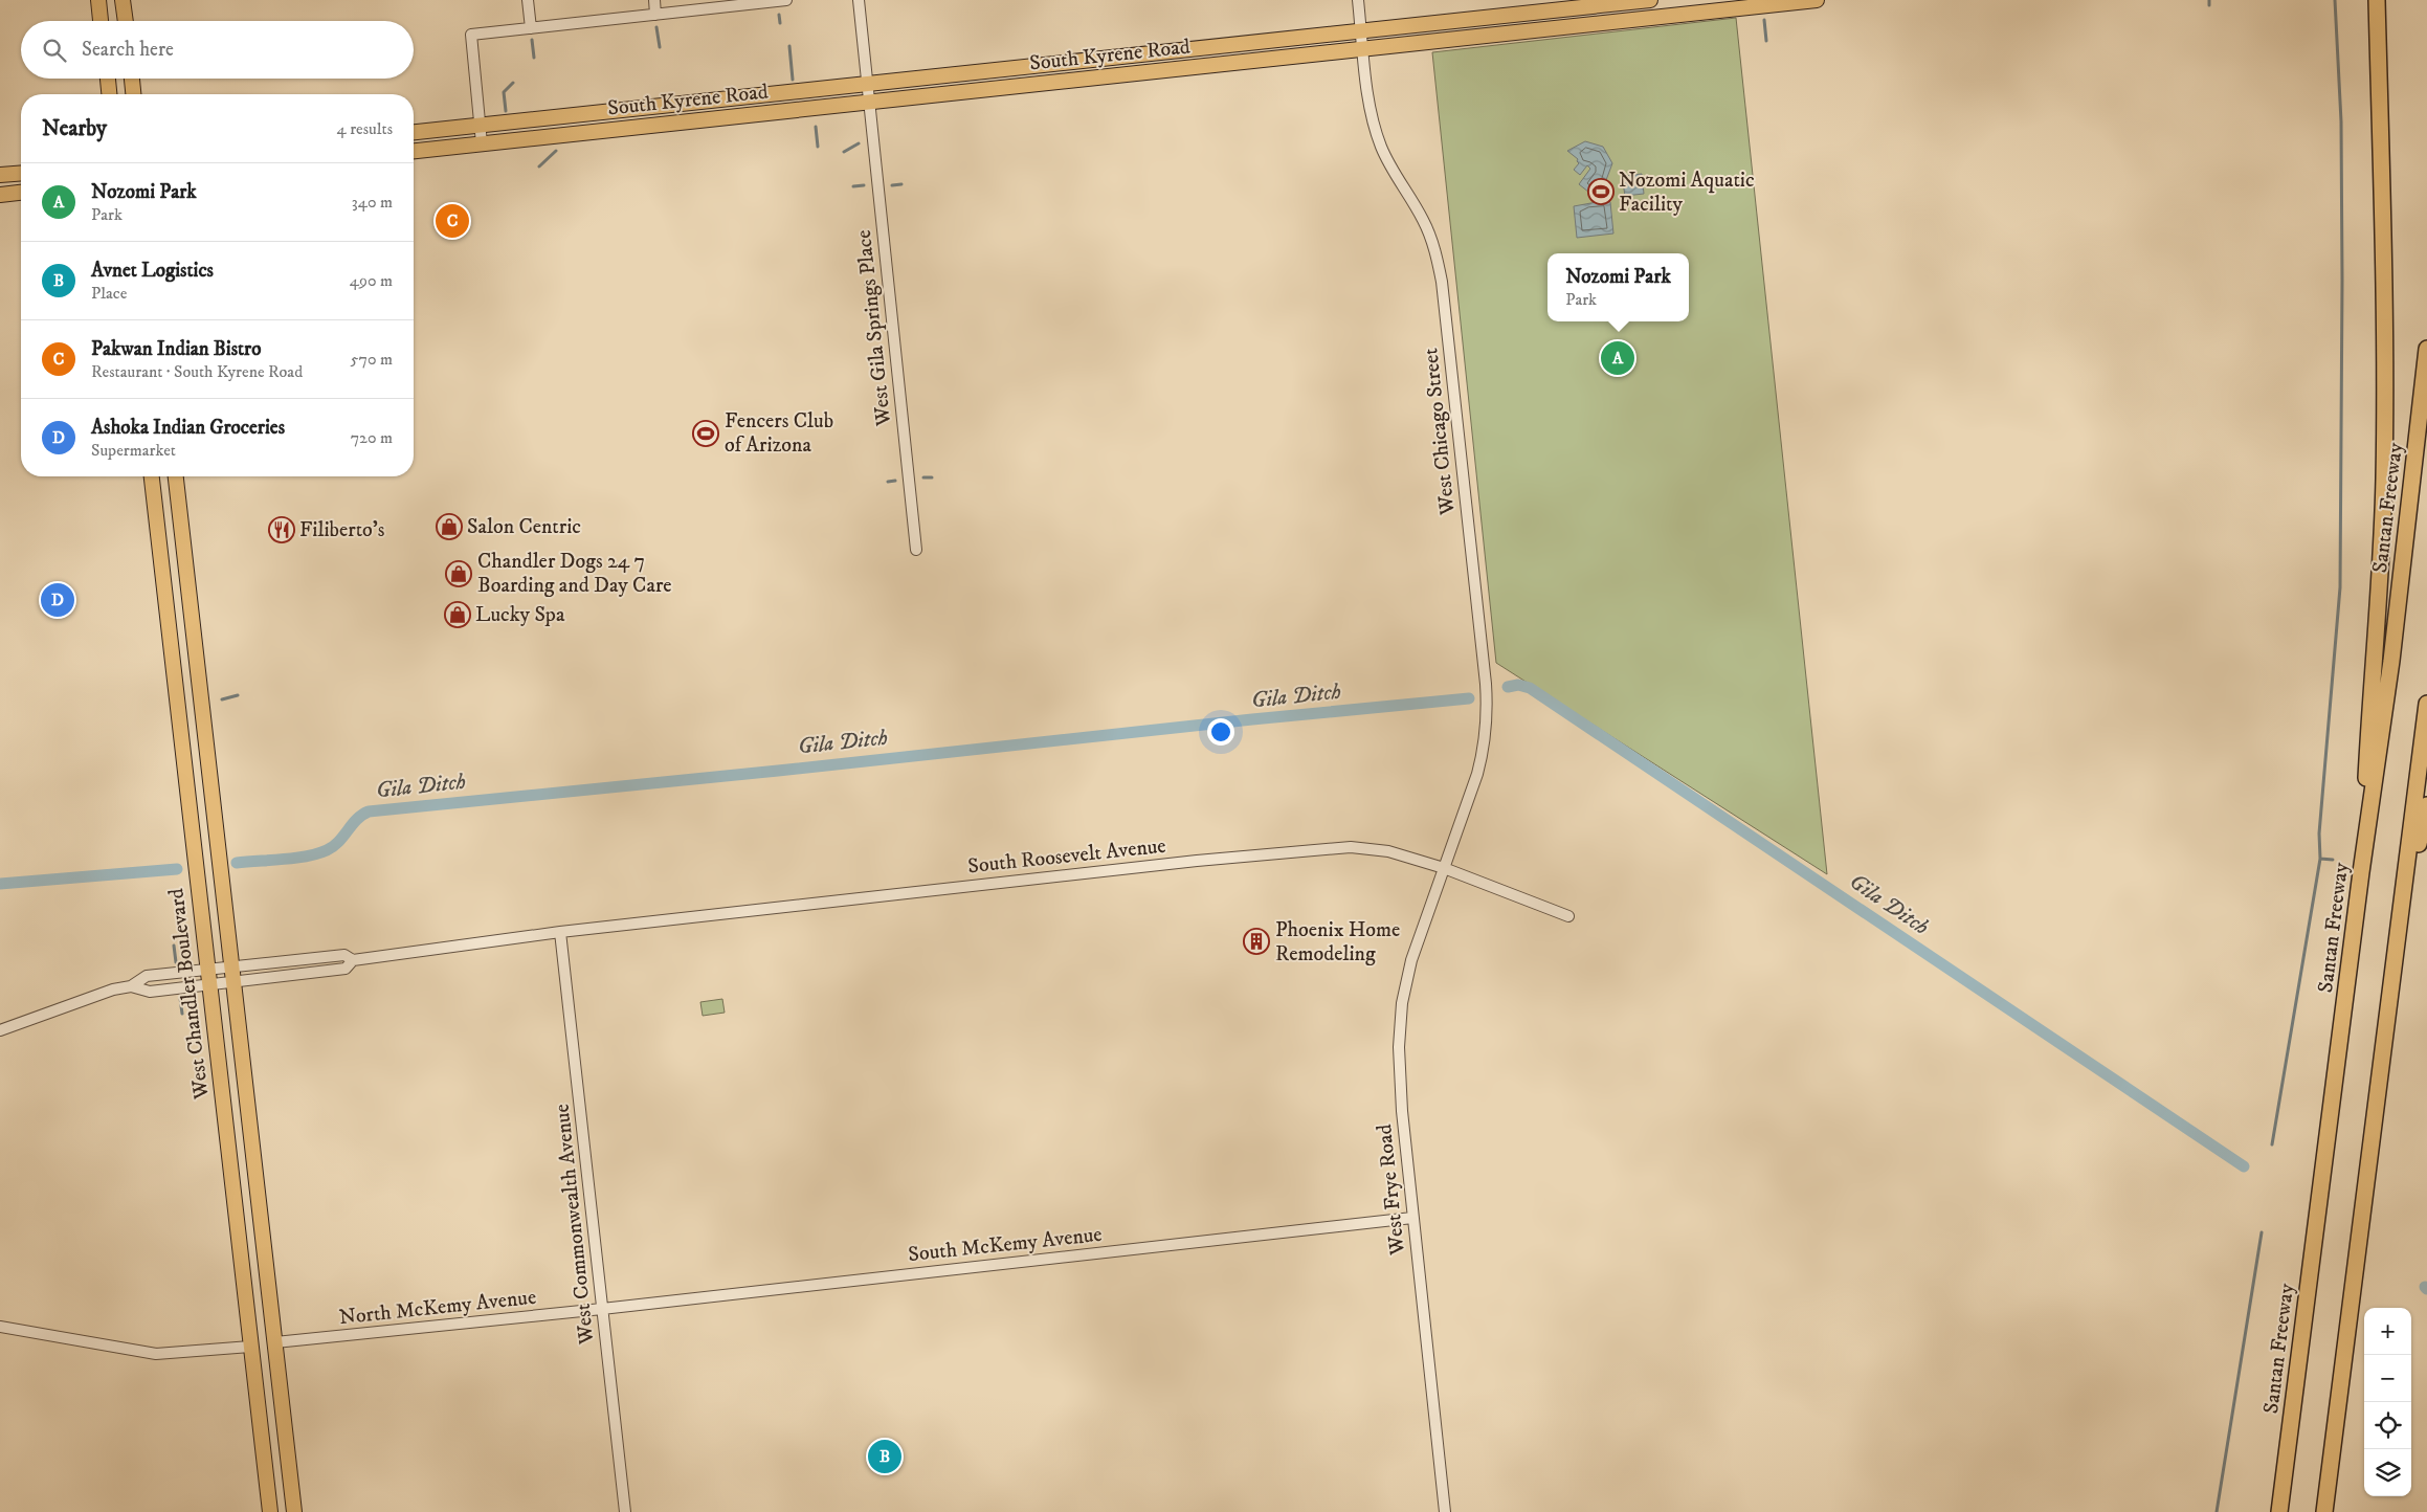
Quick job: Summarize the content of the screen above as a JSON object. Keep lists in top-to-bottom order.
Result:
{
  "streets": {
    "highway": ["Santan Freeway"],
    "main road": ["South Kyrene Road", "West Chandler Boulevard"],
    "street": [
      "West Gila Springs Place",
      "West Chicago Street",
      "South Roosevelt Avenue",
      "West Frye Road",
      "West Commonwealth Avenue",
      "South McKemy Avenue",
      "North McKemy Avenue"
    ]
  },
  "crossings": [
    ["South Kyrene Road", "West Gila Springs Place"],
    ["South Kyrene Road", "West Chicago Street"],
    ["West Chicago Street", "South Roosevelt Avenue"],
    ["West Chicago Street", "West Frye Road"],
    ["South Roosevelt Avenue", "West Chandler Boulevard"],
    ["South Roosevelt Avenue", "West Frye Road"],
    ["South Roosevelt Avenue", "West Commonwealth Avenue"],
    ["West Frye Road", "South McKemy Avenue"],
    ["West Commonwealth Avenue", "South McKemy Avenue"],
    ["West Commonwealth Avenue", "North McKemy Avenue"],
    ["South McKemy Avenue", "North McKemy Avenue"]
  ],
  "water": ["Gila Ditch"],
  "places": {
    "sports": ["Nozomi Aquatic Facility", "Fencers Club of Arizona"],
    "shop": ["Salon Centric", "Chandler Dogs 24 7 Boarding and Day Care", "Lucky Spa"],
    "restaurant": ["Filiberto's"],
    "building": ["Phoenix Home Remodeling"]
  },
  "page": {
    "search": "Search here",
    "heading": ["Nearby", "4 results"],
    "list": [
      {
        "mark": "A",
        "name": "Nozomi Park",
        "note": "Park",
        "value": "340 m"
      },
      {
        "mark": "B",
        "name": "Avnet Logistics",
        "note": "Place",
        "value": "490 m"
      },
      {
        "mark": "C",
        "name": "Pakwan Indian Bistro",
        "note": "Restaurant · South Kyrene Road",
        "value": "570 m"
      },
      {
        "mark": "D",
        "name": "Ashoka Indian Groceries",
        "note": "Supermarket",
        "value": "720 m"
      }
    ],
    "pins": [
      "C",
      "A",
      "D",
      "B"
    ],
    "popup": ["Nozomi Park", "Park"],
    "map_buttons": ["+", "−"]
  }
}
